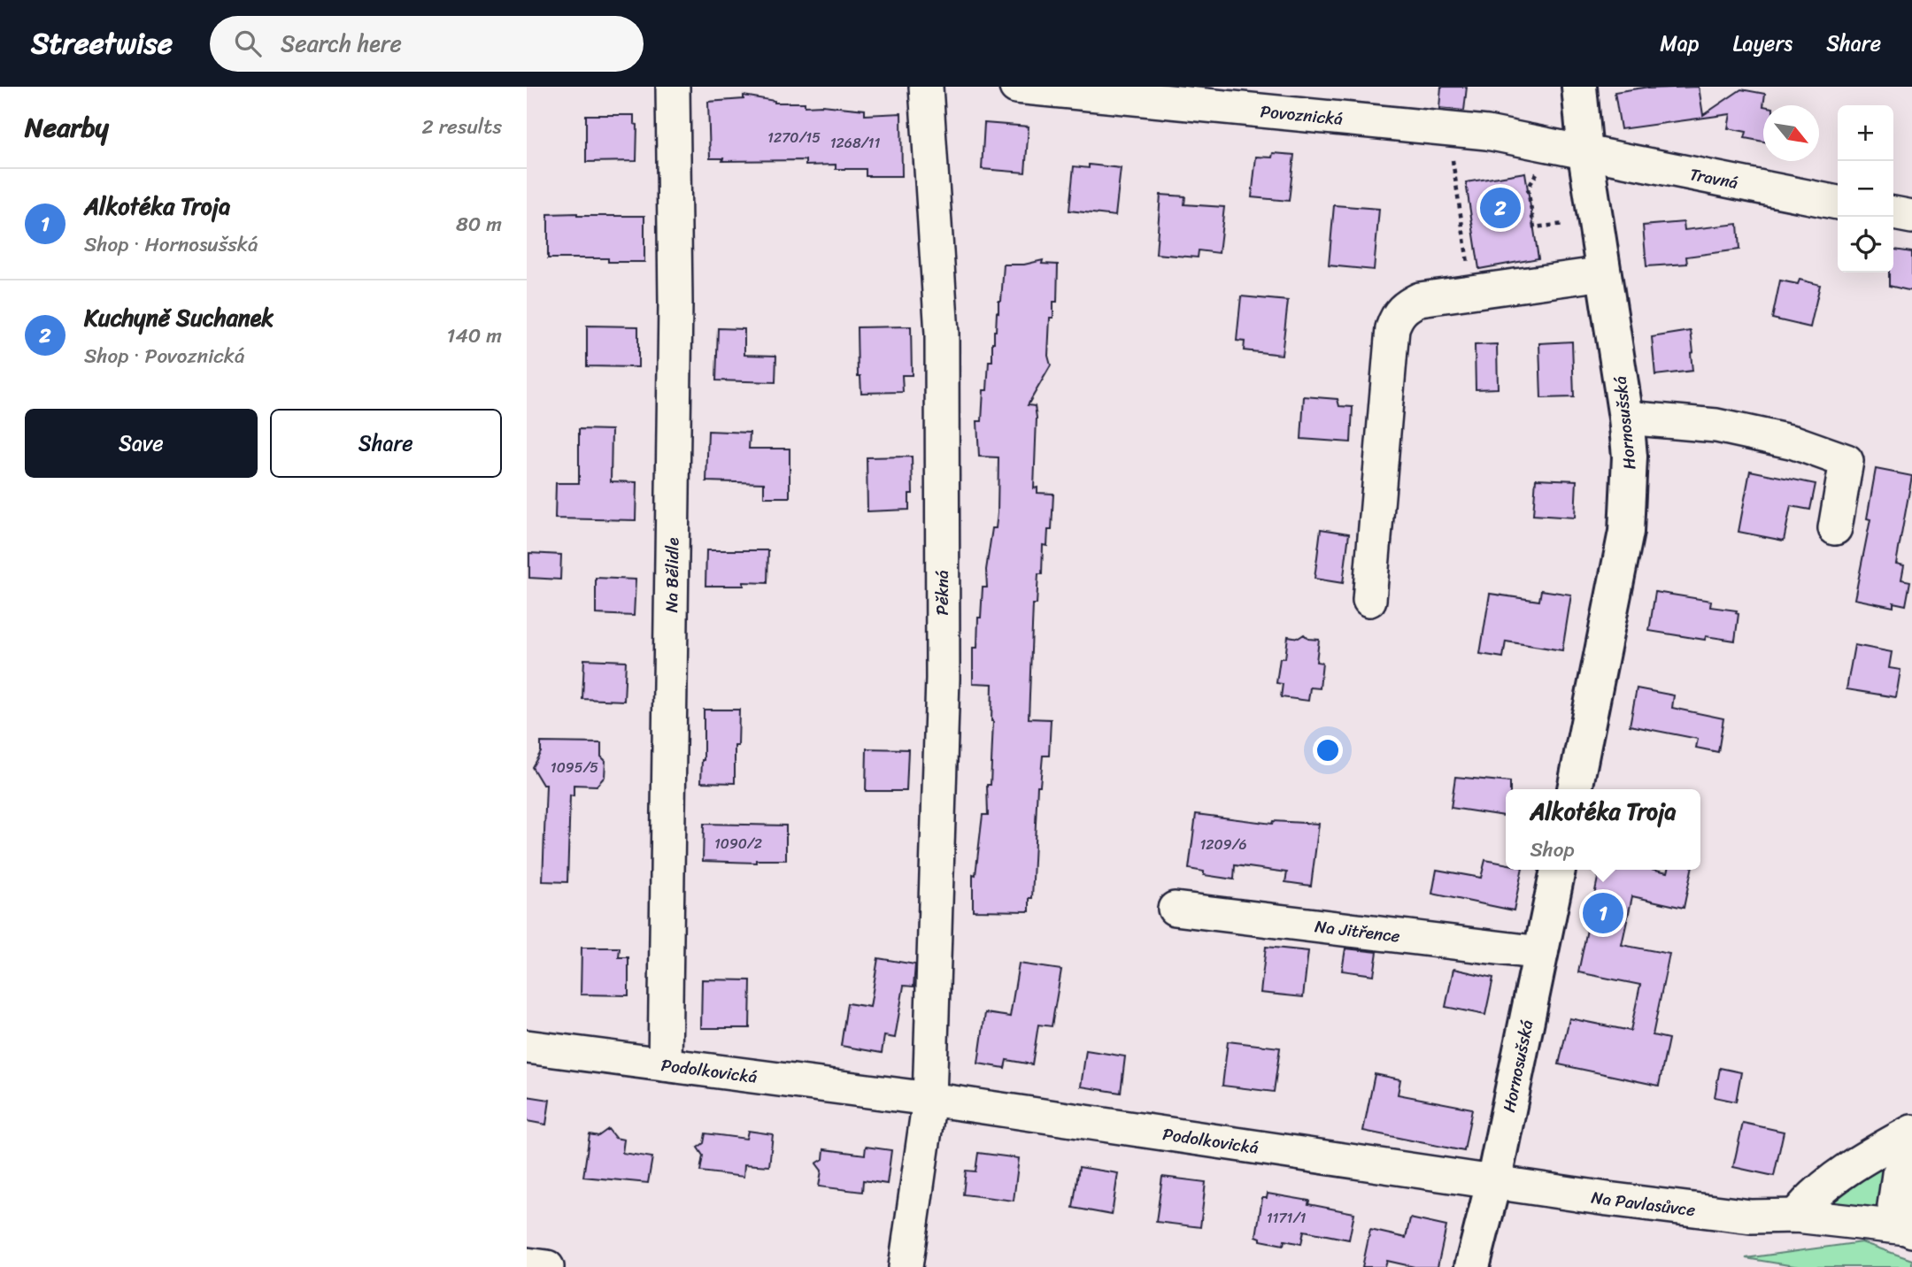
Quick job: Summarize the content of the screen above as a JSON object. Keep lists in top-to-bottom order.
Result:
{
  "streets": {
    "street": [
      "Povoznická",
      "Travná",
      "Hornosušská",
      "Na Bělidle",
      "Pěkná",
      "Na Jitřence",
      "Podolkovická",
      "Na Pavlasůvce"
    ]
  },
  "crossings": [
    ["Povoznická", "Travná"],
    ["Povoznická", "Hornosušská"],
    ["Travná", "Hornosušská"],
    ["Hornosušská", "Na Jitřence"],
    ["Hornosušská", "Podolkovická"],
    ["Hornosušská", "Na Pavlasůvce"],
    ["Na Bělidle", "Podolkovická"],
    ["Pěkná", "Podolkovická"],
    ["Podolkovická", "Na Pavlasůvce"]
  ],
  "house_numbers": [
    "1270/15",
    "1268/11",
    "1095/5",
    "1090/2",
    "1209/6",
    "1171/1"
  ],
  "north": "bottom right",
  "page": {
    "header": "Streetwise",
    "search": "Search here",
    "nav": ["Map", "Layers", "Share"],
    "heading": ["Nearby", "2 results"],
    "map_buttons": ["+", "−"],
    "list": [
      {
        "mark": "1",
        "name": "Alkotéka Troja",
        "note": "Shop · Hornosušská",
        "value": "80 m"
      },
      {
        "mark": "2",
        "name": "Kuchyně Suchanek",
        "note": "Shop · Povoznická",
        "value": "140 m"
      }
    ],
    "pins": ["2", "1"],
    "buttons": ["Save", "Share"],
    "popup": ["Alkotéka Troja", "Shop"]
  }
}
